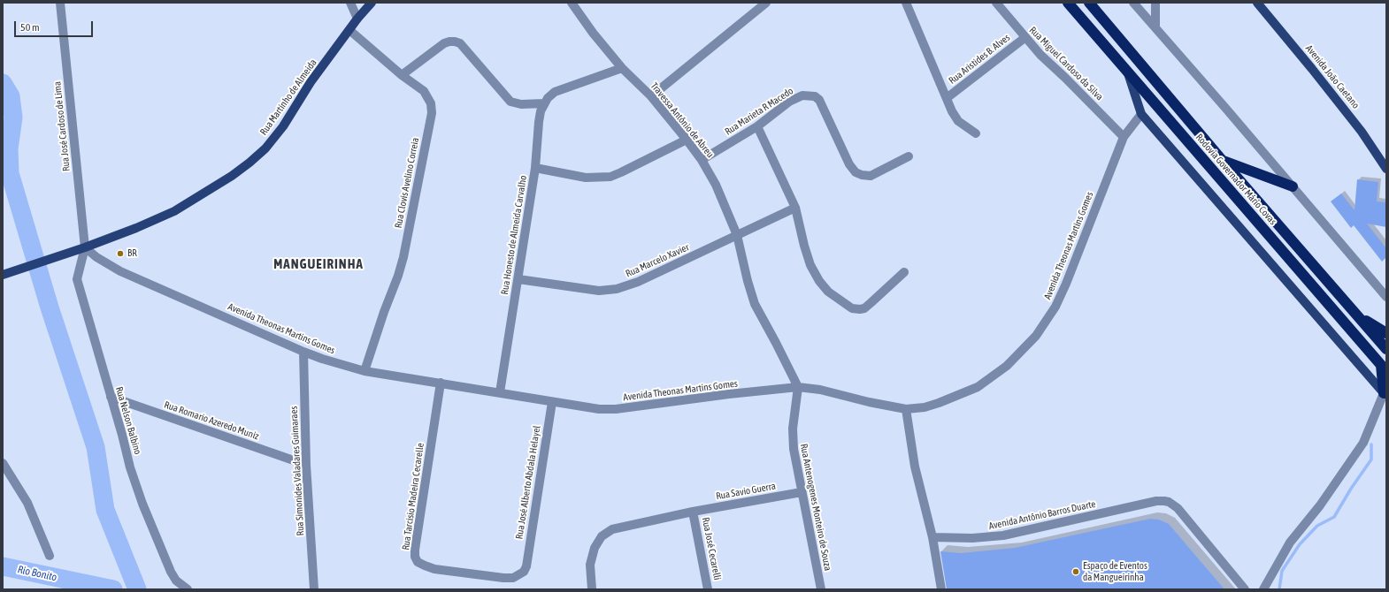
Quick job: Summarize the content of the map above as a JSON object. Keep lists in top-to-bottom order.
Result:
{
  "streets": {
    "highway": ["Rodovia Governador Mário Covas"],
    "main road": ["Avenida João Caetano", "Rua Martinho de Almeida"],
    "street": [
      "Rua Aristides B. Alves",
      "Rua Miguel Cardoso da Silva",
      "Rua Marieta R Macedo",
      "Travessa Antônio de Abreu",
      "Rua José Cardoso de Lima",
      "Rua Clovis Avelino Correia",
      "Rua Honesto de Almeida Carvalho",
      "Avenida Theonas Martins Gomes",
      "Rua Marcelo Xavier",
      "Rua Nelson Balbino",
      "Rua Romario Azeredo Muniz",
      "Rua Simonides Valadares Guimaraes",
      "Rua José Alberto Abdala Helayel",
      "Rua Savio Guerra",
      "Rua Tarcisio Madeira Cecarelle",
      "Rua Antenogenes Monteiro de Souza",
      "Avenida Antônio Barros Duarte",
      "Rua José Cecarelli"
    ]
  },
  "crossings": [
    ["Rua Aristides B. Alves", "Rua Miguel Cardoso da Silva"],
    ["Rua Miguel Cardoso da Silva", "Avenida Theonas Martins Gomes"],
    ["Rua Martinho de Almeida", "Rua José Cardoso de Lima"],
    ["Rua Martinho de Almeida", "Rua Clovis Avelino Correia"],
    ["Rua Martinho de Almeida", "Avenida Theonas Martins Gomes"],
    ["Rua Martinho de Almeida", "Rua Nelson Balbino"],
    ["Rua Marieta R Macedo", "Travessa Antônio de Abreu"],
    ["Travessa Antônio de Abreu", "Rua Honesto de Almeida Carvalho"],
    ["Travessa Antônio de Abreu", "Avenida Theonas Martins Gomes"],
    ["Travessa Antônio de Abreu", "Rua Marcelo Xavier"],
    ["Travessa Antônio de Abreu", "Rua Antenogenes Monteiro de Souza"],
    ["Rua José Cardoso de Lima", "Avenida Theonas Martins Gomes"],
    ["Rua José Cardoso de Lima", "Rua Nelson Balbino"],
    ["Rua Clovis Avelino Correia", "Avenida Theonas Martins Gomes"],
    ["Rua Honesto de Almeida Carvalho", "Avenida Theonas Martins Gomes"],
    ["Rua Honesto de Almeida Carvalho", "Rua Marcelo Xavier"],
    ["Avenida Theonas Martins Gomes", "Rua Nelson Balbino"],
    ["Avenida Theonas Martins Gomes", "Rua Simonides Valadares Guimaraes"],
    ["Avenida Theonas Martins Gomes", "Rua José Alberto Abdala Helayel"],
    ["Avenida Theonas Martins Gomes", "Rua Tarcisio Madeira Cecarelle"],
    ["Avenida Theonas Martins Gomes", "Rua Antenogenes Monteiro de Souza"],
    ["Rua Nelson Balbino", "Rua Romario Azeredo Muniz"],
    ["Rua Romario Azeredo Muniz", "Rua Simonides Valadares Guimaraes"],
    ["Rua José Alberto Abdala Helayel", "Rua Tarcisio Madeira Cecarelle"],
    ["Rua Savio Guerra", "Rua Antenogenes Monteiro de Souza"],
    ["Rua Savio Guerra", "Rua José Cecarelli"]
  ],
  "districts": ["MANGUEIRINHA"],
  "water": ["Rio Bonito"],
  "places": ["BR", "Espaço de Eventos da Mangueirinha"],
  "scale_bar": "50 m"
}
